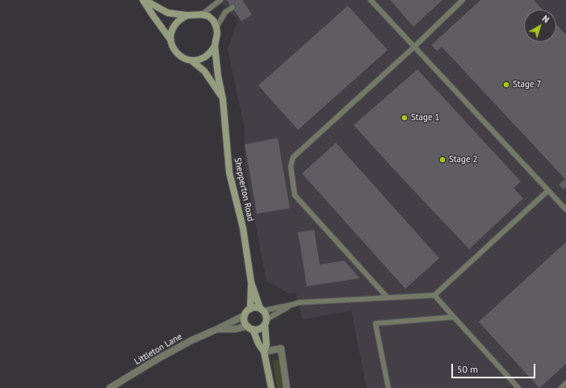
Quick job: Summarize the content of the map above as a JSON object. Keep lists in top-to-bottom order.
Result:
{
  "streets": {
    "main road": ["Shepperton Road"],
    "street": ["Littleton Lane"]
  },
  "crossings": [
    ["Shepperton Road", "Littleton Lane"]
  ],
  "places": ["Stage 7", "Stage 1", "Stage 2"],
  "scale_bar": "50 m",
  "north": "top right"
}
